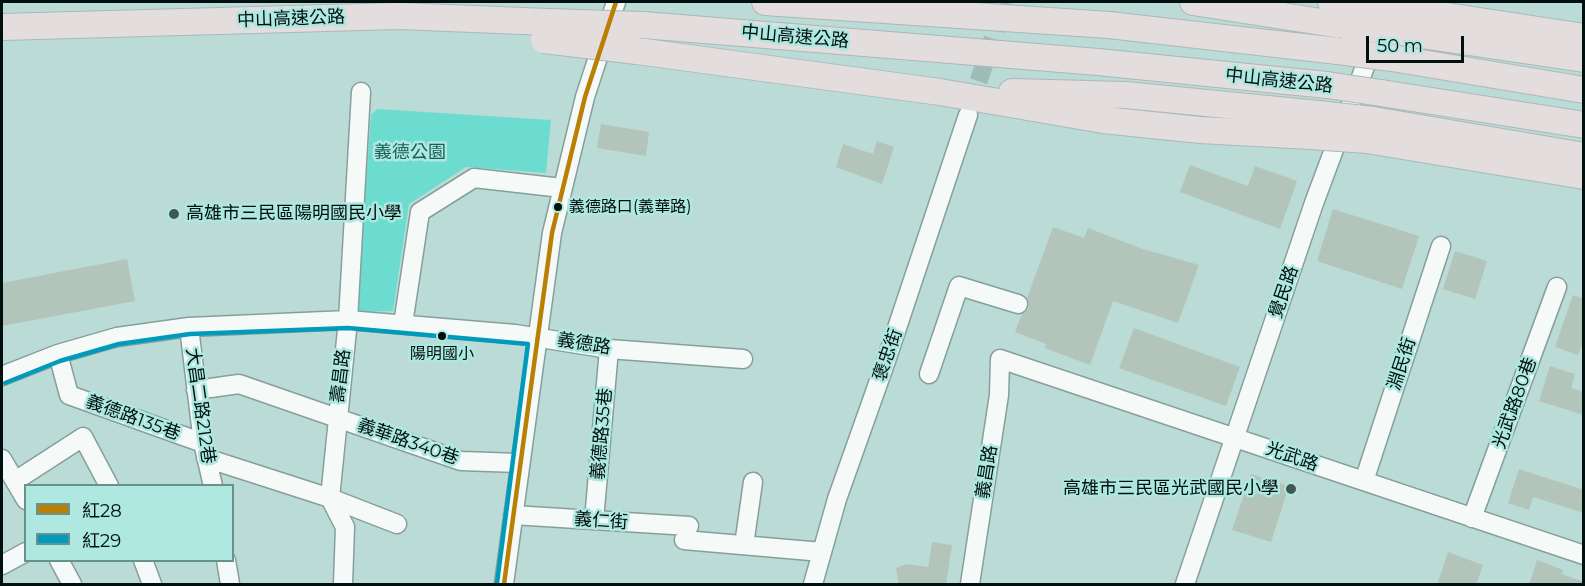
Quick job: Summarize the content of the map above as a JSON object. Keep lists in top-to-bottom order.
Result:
{
  "streets": {
    "highway": ["中山高速公路"],
    "street": [
      "覺民路",
      "義德路",
      "褒忠街",
      "淵民街",
      "壽昌路",
      "光武路80巷",
      "大昌二路212巷",
      "義德路135巷",
      "義德路35巷",
      "義華路340巷",
      "光武路",
      "義昌路",
      "義仁街"
    ]
  },
  "crossings": [
    ["覺民路", "光武路"],
    ["義德路", "壽昌路"],
    ["義德路", "大昌二路212巷"],
    ["義德路", "義德路135巷"],
    ["義德路", "義德路35巷"],
    ["褒忠街", "義仁街"],
    ["淵民街", "光武路"],
    ["壽昌路", "義華路340巷"],
    ["光武路80巷", "光武路"],
    ["大昌二路212巷", "義德路135巷"],
    ["大昌二路212巷", "義華路340巷"],
    ["義德路35巷", "義仁街"],
    ["光武路", "義昌路"]
  ],
  "parks": ["義德公園"],
  "places": [
    "義德路口(義華路)",
    "高雄市三民區陽明國民小學",
    "陽明國小",
    "高雄市三民區光武國民小學"
  ],
  "lines": ["transit line 紅28", "transit line 紅29"],
  "legend": ["紅28", "紅29"],
  "scale_bar": "50 m"
}
